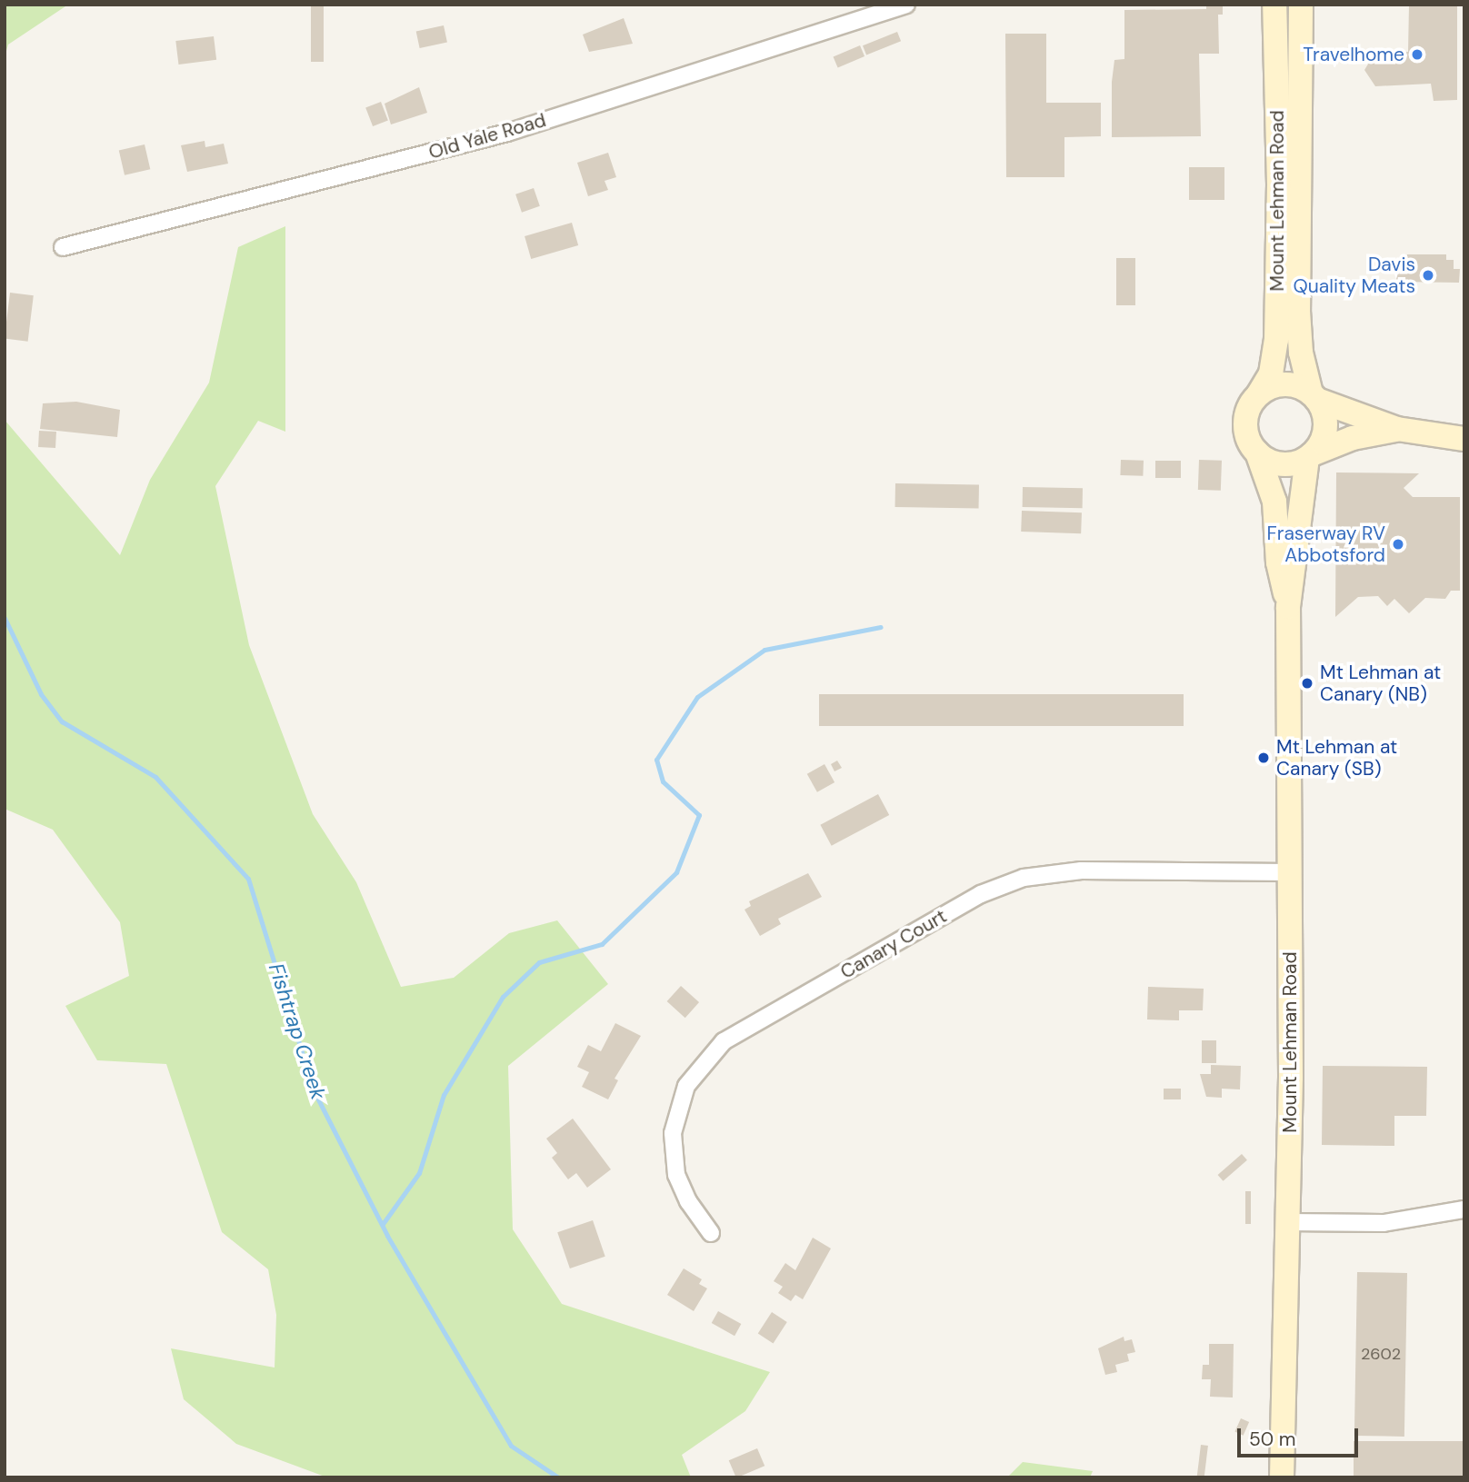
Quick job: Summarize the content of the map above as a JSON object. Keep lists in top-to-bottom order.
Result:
{
  "streets": {
    "main road": ["Mount Lehman Road"],
    "street": ["Old Yale Road", "Canary Court"]
  },
  "crossings": [
    ["Mount Lehman Road", "Canary Court"]
  ],
  "water": ["Fishtrap Creek"],
  "places": [
    "Travelhome",
    "Davis Quality Meats",
    "Fraserway RV Abbotsford",
    "Mt Lehman at Canary (NB)",
    "Mt Lehman at Canary (SB)"
  ],
  "house_numbers": ["2602"],
  "scale_bar": "50 m"
}
